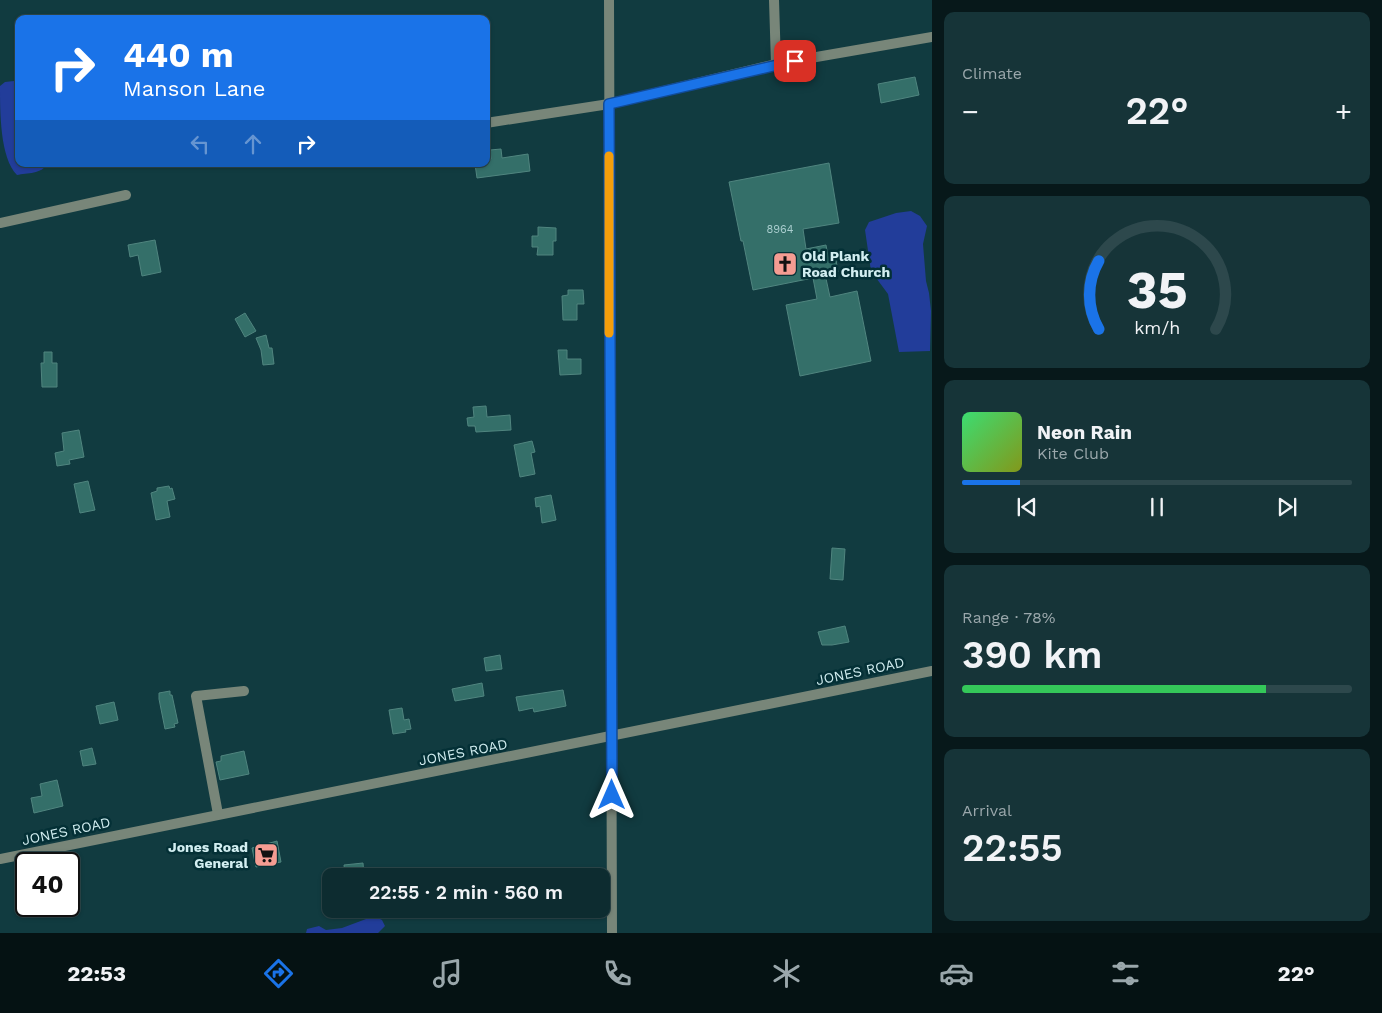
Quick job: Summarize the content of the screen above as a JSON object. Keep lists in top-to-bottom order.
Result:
{
  "streets": {
    "street": ["JONES ROAD"]
  },
  "places": {
    "church": ["Old Plank Road Church"],
    "supermarket": ["Jones Road General"]
  },
  "house_numbers": ["8964"],
  "page": {
    "tile": [
      "Climate",
      ["Range · 78%", "390 km"],
      ["Arrival", "22:55"]
    ],
    "turn": ["440 m", "Manson Lane"],
    "heat": ["−", "22°", "+"],
    "song": ["Neon Rain", "Kite Club"],
    "limit": "40",
    "trip": "22:55 · 2 min · 560 m",
    "tabs": ["22:53", "22°"],
    "gauge": ["35", "km/h"]
  }
}
